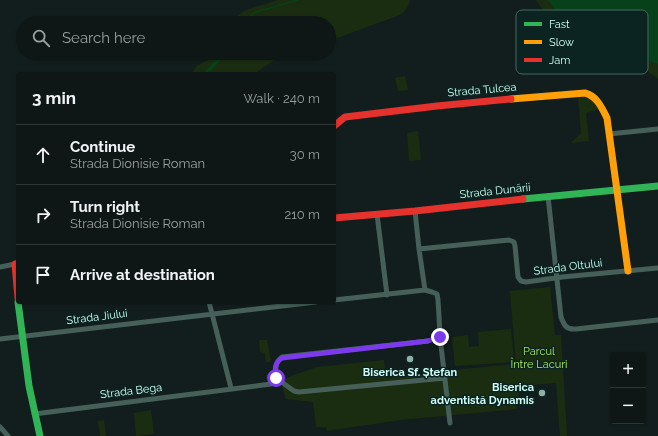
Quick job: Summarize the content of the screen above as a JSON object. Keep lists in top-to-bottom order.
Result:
{
  "streets": {
    "street": [
      "Strada Tulcea",
      "Strada Dunării",
      "Strada Oltului",
      "Strada Jiului",
      "Strada Bega"
    ]
  },
  "crossings": [
    ["Strada Tulcea", "Strada Dunării"],
    ["Strada Tulcea", "Strada Oltului"]
  ],
  "parks": ["Parcul Între Lacuri"],
  "places": ["Biserica Sf. Ștefan", "Biserica adventistă Dynamis"],
  "legend": ["Fast", "Slow", "Jam"],
  "page": {
    "search": "Search here",
    "heading": ["3 min", "Walk · 240 m"],
    "list": [
      ["Continue", "Strada Dionisie Roman", "30 m"],
      ["Turn right", "Strada Dionisie Roman", "210 m"],
      "Arrive at destination"
    ],
    "map_buttons": ["+", "−"]
  }
}
